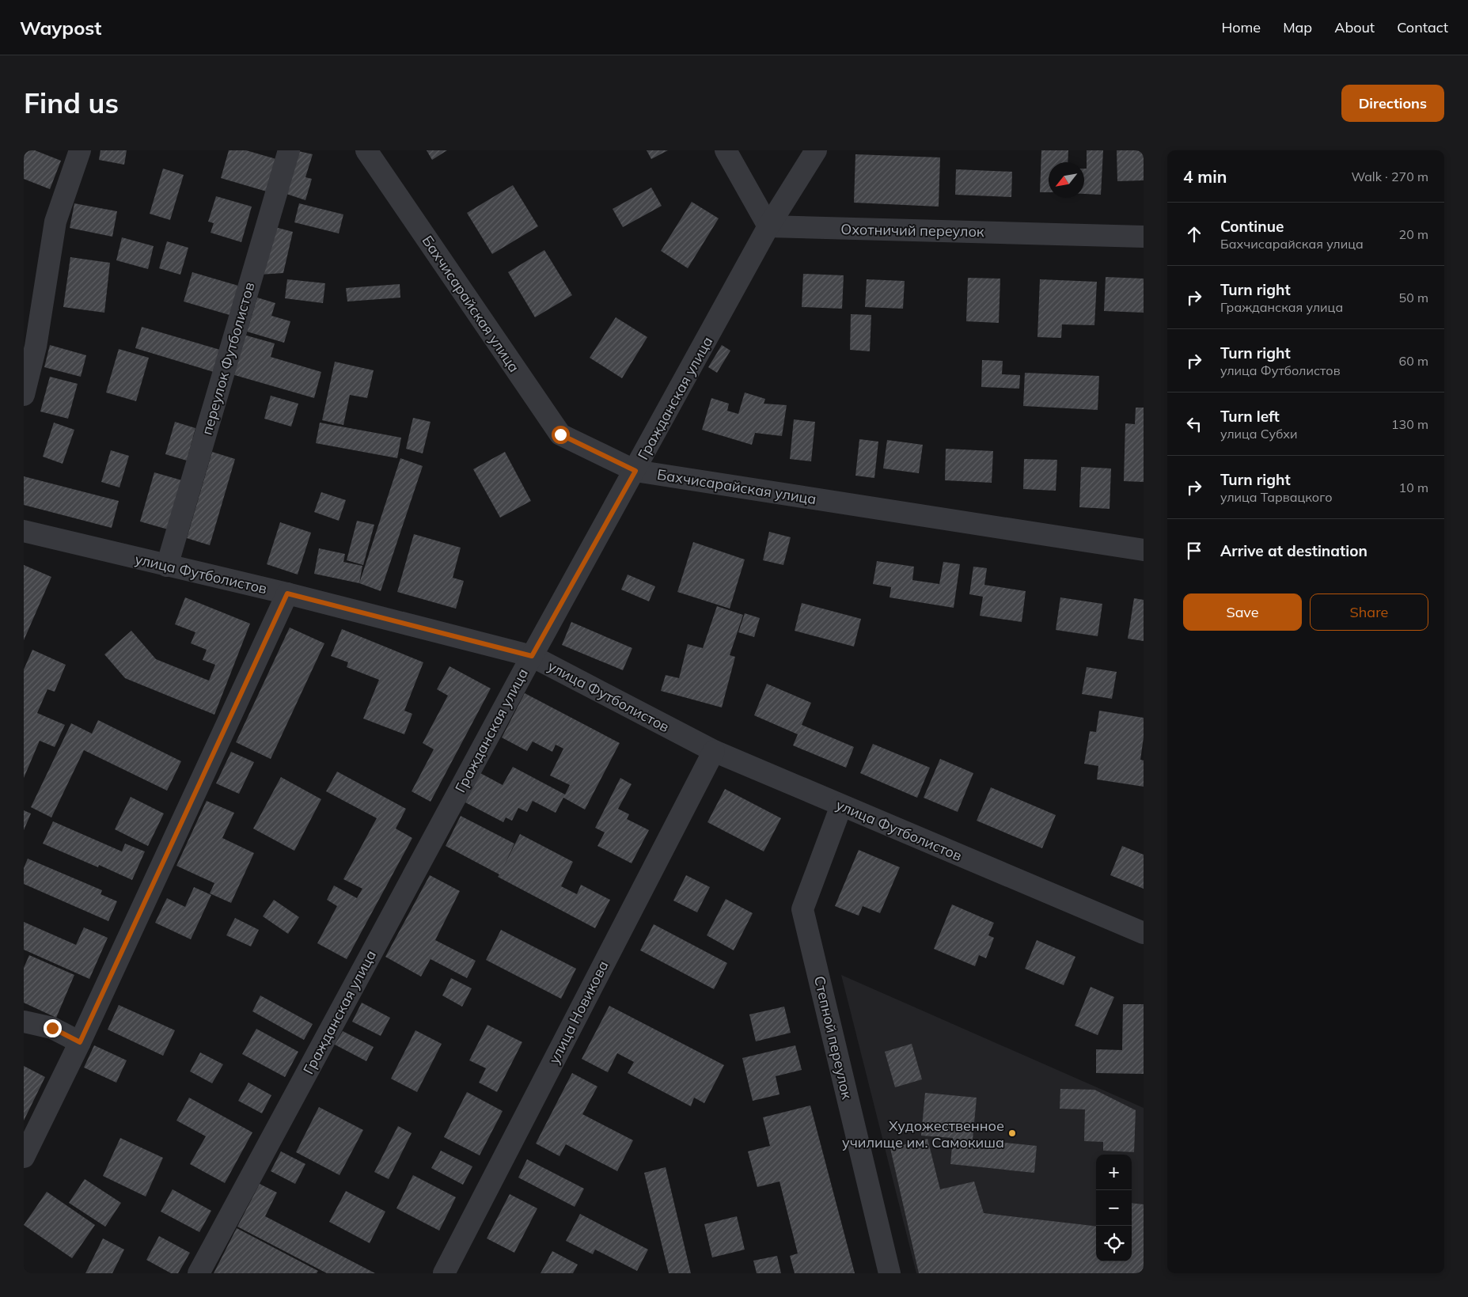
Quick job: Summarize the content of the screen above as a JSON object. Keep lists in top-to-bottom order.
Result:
{
  "streets": {
    "street": [
      "Охотничий переулок",
      "Бахчисарайская улица",
      "переулок Футболистов",
      "Гражданская улица",
      "улица Футболистов",
      "улица Новикова",
      "Степной переулок"
    ]
  },
  "crossings": [
    ["Охотничий переулок", "Гражданская улица"],
    ["Бахчисарайская улица", "Гражданская улица"],
    ["переулок Футболистов", "улица Футболистов"],
    ["Гражданская улица", "улица Футболистов"],
    ["улица Футболистов", "улица Новикова"],
    ["улица Футболистов", "Степной переулок"]
  ],
  "places": ["Художественное училище им. Самокиша"],
  "north": "bottom left",
  "page": {
    "header": "Waypost",
    "nav": [
      "Home",
      "Map",
      "About",
      "Contact"
    ],
    "buttons": [
      "Directions",
      ["Save", "Share"]
    ],
    "title": "Find us",
    "heading": ["4 min", "Walk · 270 m"],
    "list": [
      ["Continue", "Бахчисарайская улица", "20 m"],
      ["Turn right", "Гражданская улица", "50 m"],
      ["Turn right", "улица Футболистов", "60 m"],
      ["Turn left", "улица Субхи", "130 m"],
      ["Turn right", "улица Тарвацкого", "10 m"],
      "Arrive at destination"
    ],
    "map_buttons": ["+", "−"]
  }
}
